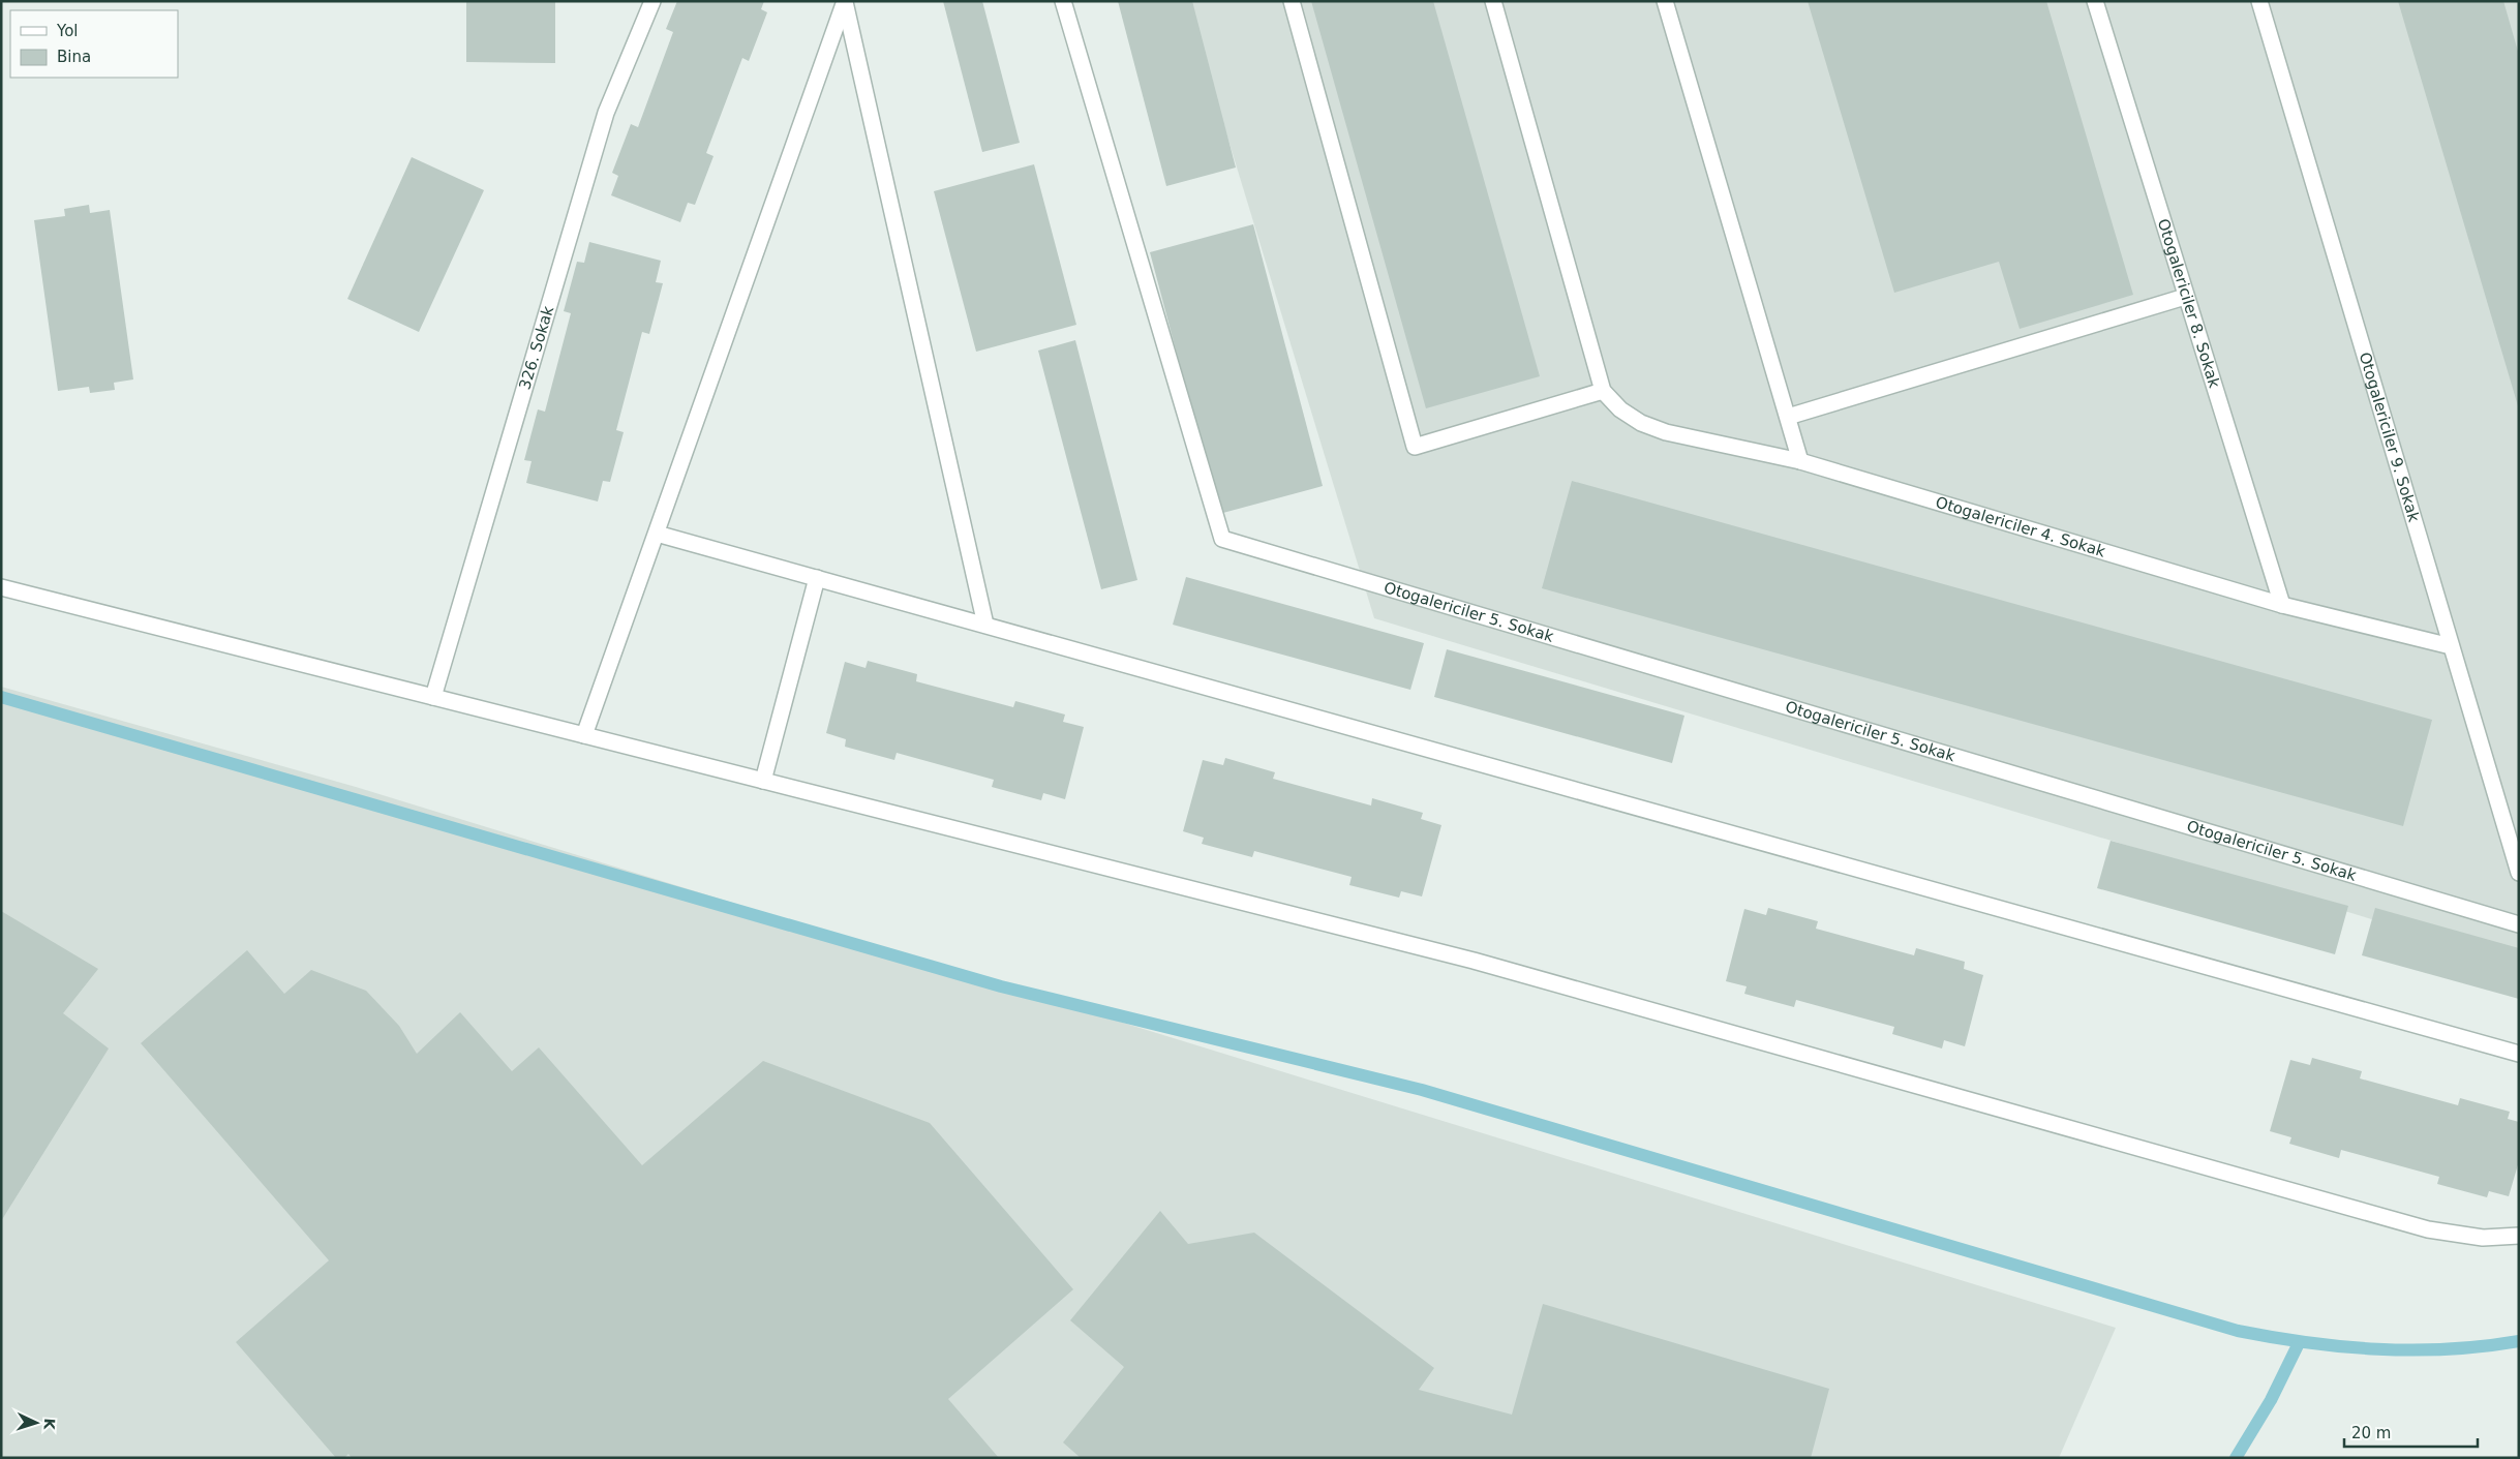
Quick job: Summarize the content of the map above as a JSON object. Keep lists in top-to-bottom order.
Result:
{
  "streets": {
    "street": [
      "Otogalericiler 8. Sokak",
      "326. Sokak",
      "Otogalericiler 9. Sokak",
      "Otogalericiler 4. Sokak",
      "Otogalericiler 5. Sokak"
    ]
  },
  "crossings": [
    ["Otogalericiler 8. Sokak", "Otogalericiler 4. Sokak"],
    ["Otogalericiler 9. Sokak", "Otogalericiler 4. Sokak"]
  ],
  "legend": ["Yol", "Bina"],
  "scale_bar": "20 m",
  "north": "right"
}
